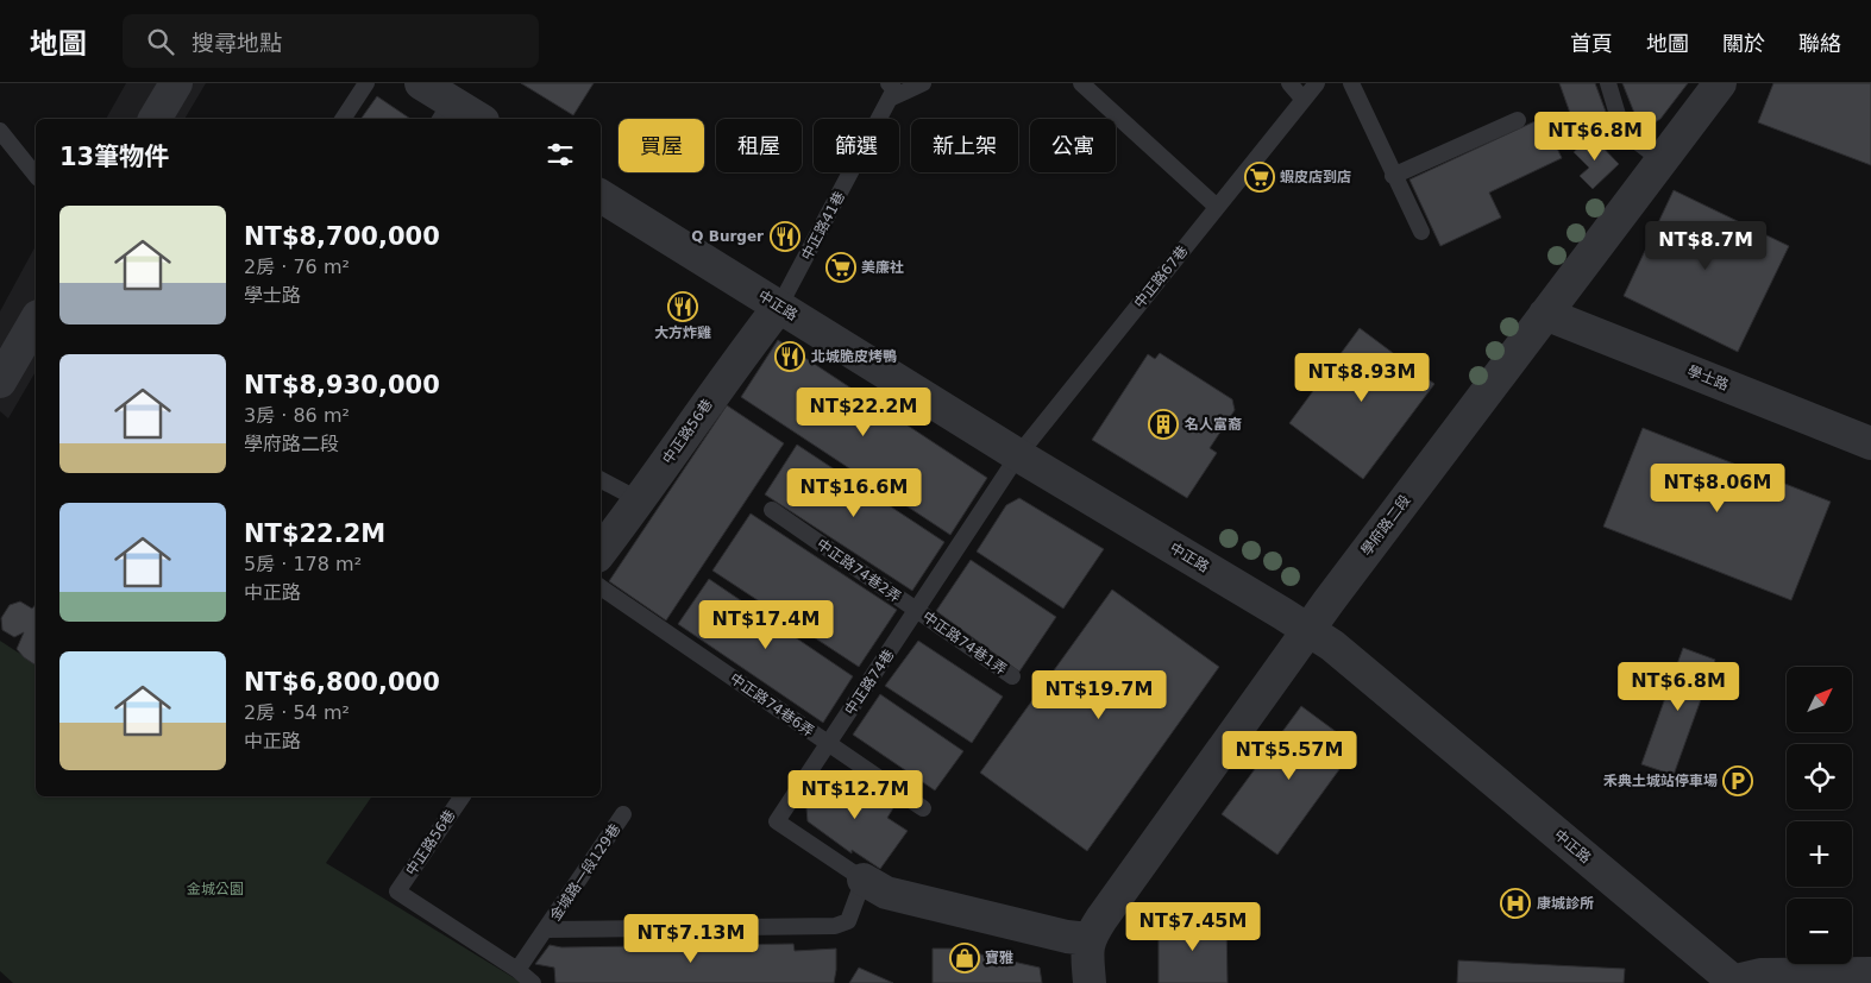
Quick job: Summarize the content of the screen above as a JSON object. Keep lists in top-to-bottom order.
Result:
{
  "streets": {
    "street": [
      "中正路",
      "學士路",
      "中正路56巷",
      "學府路二段"
    ],
    "lane": [
      "中正路41巷",
      "中正路67巷",
      "中正路74巷2弄",
      "中正路74巷1弄",
      "中正路74巷",
      "中正路74巷6弄",
      "金城路一段129巷"
    ]
  },
  "crossings": [
    ["中正路41巷", "中正路"],
    ["中正路41巷", "中正路56巷"],
    ["中正路67巷", "中正路"],
    ["中正路67巷", "中正路74巷"],
    ["中正路", "中正路56巷"],
    ["中正路", "學府路二段"],
    ["中正路", "中正路74巷"],
    ["學士路", "學府路二段"],
    ["中正路56巷", "金城路一段129巷"],
    ["中正路74巷2弄", "中正路74巷1弄"],
    ["中正路74巷2弄", "中正路74巷"],
    ["中正路74巷1弄", "中正路74巷"],
    ["中正路74巷", "中正路74巷6弄"],
    ["中正路74巷", "金城路一段129巷"]
  ],
  "parks": ["金城公園"],
  "places": {
    "supermarket": ["蝦皮店到店", "美廉社"],
    "restaurant": ["Q Burger", "大方炸雞", "北城脆皮烤鴨"],
    "building": ["名人富裔"],
    "parking": ["禾典土城站停車場"],
    "hospital": ["康城診所"],
    "shop": ["寶雅"]
  },
  "north": "top right",
  "page": {
    "header": "地圖",
    "search": "搜尋地點",
    "nav": [
      "首頁",
      "地圖",
      "關於",
      "聯絡"
    ],
    "price": [
      "NT$6.8M",
      "NT$8.7M",
      "NT$8.93M",
      "NT$22.2M",
      "NT$8.06M",
      "NT$16.6M",
      "NT$17.4M",
      "NT$6.8M",
      "NT$19.7M",
      "NT$5.57M",
      "NT$12.7M",
      "NT$7.45M",
      "NT$7.13M"
    ],
    "chip": [
      "買屋",
      "租屋",
      "篩選",
      "新上架",
      "公寓"
    ],
    "heading": "13筆物件",
    "list": [
      {
        "name": "NT$8,700,000",
        "note": "2房 · 76 m² · 學士路"
      },
      {
        "name": "NT$8,930,000",
        "note": "3房 · 86 m² · 學府路二段"
      },
      {
        "name": "NT$22.2M",
        "note": "5房 · 178 m² · 中正路"
      },
      {
        "name": "NT$6,800,000",
        "note": "2房 · 54 m² · 中正路"
      }
    ],
    "map_buttons": ["+", "−"]
  }
}
